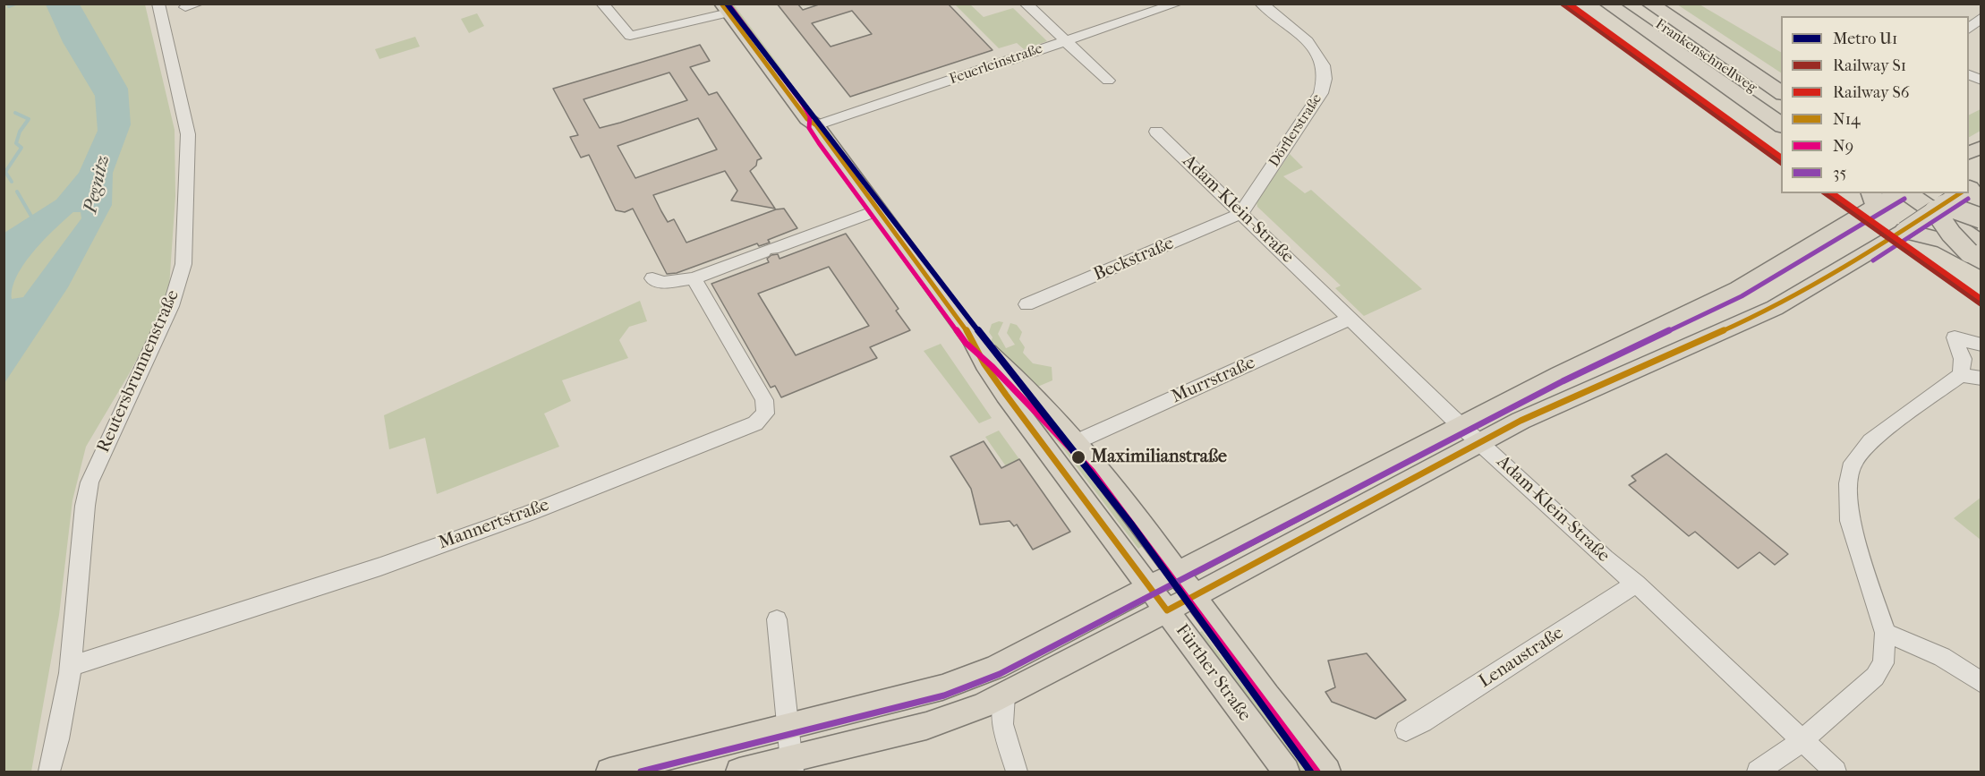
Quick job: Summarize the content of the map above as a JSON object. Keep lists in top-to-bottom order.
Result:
{
  "streets": {
    "highway": ["Frankenschnellweg"],
    "main road": ["Fürther Straße"],
    "street": [
      "Feuerleinstraße",
      "Dörflerstraße",
      "Adam-Klein-Straße",
      "Beckstraße",
      "Reutersbrunnenstraße",
      "Murrstraße",
      "Mannertstraße",
      "Lenaustraße"
    ]
  },
  "crossings": [
    ["Feuerleinstraße", "Fürther Straße"],
    ["Dörflerstraße", "Adam-Klein-Straße"],
    ["Dörflerstraße", "Beckstraße"],
    ["Adam-Klein-Straße", "Beckstraße"],
    ["Adam-Klein-Straße", "Murrstraße"],
    ["Adam-Klein-Straße", "Lenaustraße"],
    ["Reutersbrunnenstraße", "Mannertstraße"],
    ["Murrstraße", "Fürther Straße"]
  ],
  "water": ["Pegnitz"],
  "places": ["Maximilianstraße"],
  "lines": [
    "metro line U1",
    "rail line S1",
    "rail line S6",
    "transit line N14",
    "transit line N9",
    "transit line 35"
  ],
  "legend": [
    "Metro U1",
    "Railway S1",
    "Railway S6",
    "N14",
    "N9",
    "35"
  ]
}
